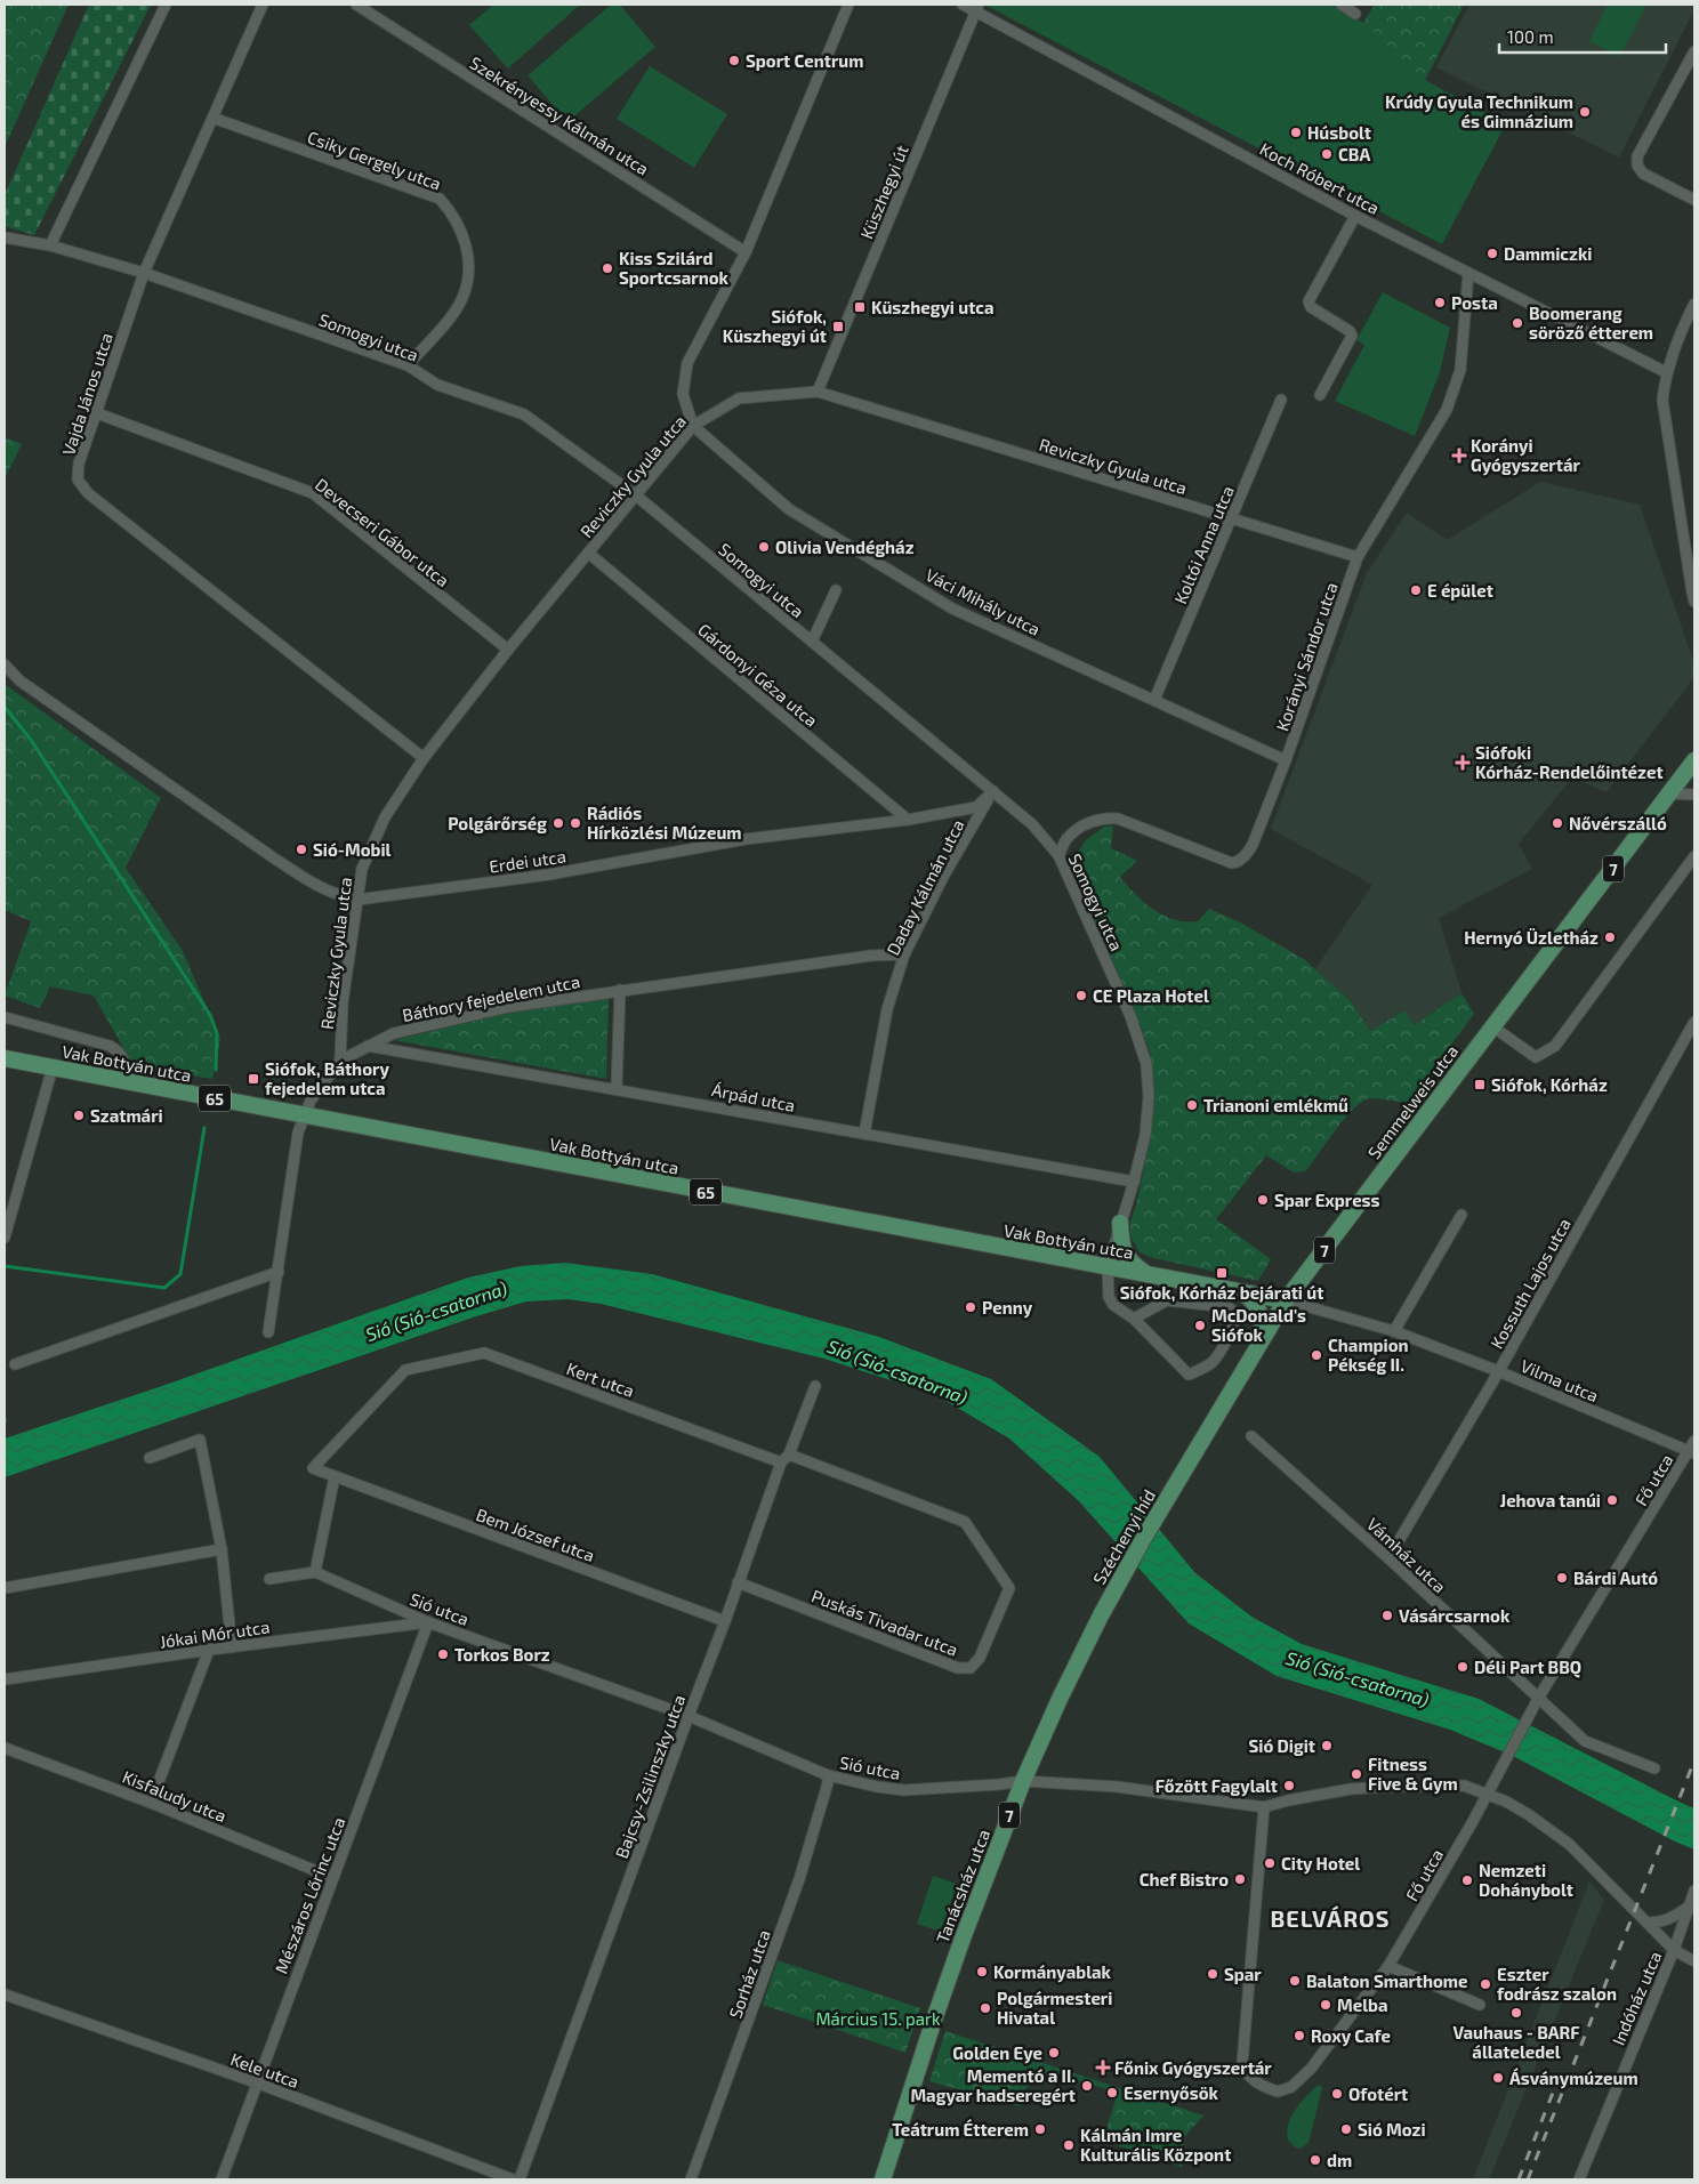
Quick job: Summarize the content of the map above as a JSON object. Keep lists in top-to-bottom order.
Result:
{
  "streets": {
    "main road": [
      "7",
      "Vak Bottyán utca",
      "65",
      "Semmelweis utca",
      "Széchenyi híd",
      "Tanácsház utca"
    ],
    "street": [
      "Szekrényessy Kálmán utca",
      "Csiky Gergely utca",
      "Koch Róbert utca",
      "Küszhegyi út",
      "Somogyi utca",
      "Vajda János utca",
      "Reviczky Gyula utca",
      "Devecseri Gábor utca",
      "Koltói Anna utca",
      "Váci Mihály utca",
      "Korányi Sándor utca",
      "Gárdonyi Géza utca",
      "Erdei utca",
      "Daday Kálmán utca",
      "Báthory fejedelem utca",
      "Árpád utca",
      "Kossuth Lajos utca",
      "Kert utca",
      "Vilma utca",
      "Fő utca",
      "Bem József utca",
      "Vámház utca",
      "Sió utca",
      "Puskás Tivadar utca",
      "Jókai Mór utca",
      "Bajcsy-Zsilinszky utca",
      "Kisfaludy utca",
      "Mészáros Lőrinc utca",
      "Sorház utca",
      "Indóház utca",
      "Kele utca"
    ]
  },
  "crossings": [
    ["Csiky Gergely utca", "Somogyi utca"],
    ["Csiky Gergely utca", "Vajda János utca"],
    ["Koch Róbert utca", "Küszhegyi út"],
    ["Koch Róbert utca", "Korányi Sándor utca"],
    ["Küszhegyi út", "Reviczky Gyula utca"],
    ["Somogyi utca", "Vajda János utca"],
    ["Somogyi utca", "Reviczky Gyula utca"],
    ["Somogyi utca", "Korányi Sándor utca"],
    ["Somogyi utca", "Erdei utca"],
    ["Somogyi utca", "Daday Kálmán utca"],
    ["Somogyi utca", "Vak Bottyán utca"],
    ["Somogyi utca", "Árpád utca"],
    ["Vajda János utca", "Reviczky Gyula utca"],
    ["Vajda János utca", "Devecseri Gábor utca"],
    ["Reviczky Gyula utca", "Devecseri Gábor utca"],
    ["Reviczky Gyula utca", "Koltói Anna utca"],
    ["Reviczky Gyula utca", "Váci Mihály utca"],
    ["Reviczky Gyula utca", "Korányi Sándor utca"],
    ["Reviczky Gyula utca", "Gárdonyi Géza utca"],
    ["Reviczky Gyula utca", "Erdei utca"],
    ["Reviczky Gyula utca", "Báthory fejedelem utca"],
    ["Koltói Anna utca", "Váci Mihály utca"],
    ["Váci Mihály utca", "Korányi Sándor utca"],
    ["Gárdonyi Géza utca", "Erdei utca"],
    ["Erdei utca", "Daday Kálmán utca"],
    ["Daday Kálmán utca", "Báthory fejedelem utca"],
    ["Daday Kálmán utca", "Árpád utca"],
    ["Báthory fejedelem utca", "Vak Bottyán utca"],
    ["Báthory fejedelem utca", "Árpád utca"],
    ["Vak Bottyán utca", "Semmelweis utca"],
    ["Vak Bottyán utca", "Vilma utca"],
    ["Semmelweis utca", "Vilma utca"],
    ["Semmelweis utca", "Széchenyi híd"],
    ["Kossuth Lajos utca", "Vilma utca"],
    ["Kossuth Lajos utca", "Vámház utca"],
    ["Kert utca", "Bem József utca"],
    ["Kert utca", "Bajcsy-Zsilinszky utca"],
    ["Vilma utca", "Fő utca"],
    ["Fő utca", "Vámház utca"],
    ["Fő utca", "Sió utca"],
    ["Bem József utca", "Bajcsy-Zsilinszky utca"],
    ["Széchenyi híd", "Tanácsház utca"],
    ["Sió utca", "Jókai Mór utca"],
    ["Sió utca", "Bajcsy-Zsilinszky utca"],
    ["Sió utca", "Tanácsház utca"],
    ["Sió utca", "Mészáros Lőrinc utca"],
    ["Sió utca", "Sorház utca"],
    ["Sió utca", "Indóház utca"],
    ["Puskás Tivadar utca", "Bajcsy-Zsilinszky utca"],
    ["Jókai Mór utca", "Mészáros Lőrinc utca"],
    ["Kisfaludy utca", "Mészáros Lőrinc utca"],
    ["Mészáros Lőrinc utca", "Kele utca"]
  ],
  "districts": ["BELVÁROS"],
  "water": ["Sió (Sió-csatorna)"],
  "parks": ["Március 15. park"],
  "places": {
    "other": [
      "Sport Centrum",
      "Krúdy Gyula Technikum és Gimnázium",
      "Húsbolt",
      "CBA",
      "Dammiczki",
      "Kiss Szilárd Sportcsarnok",
      "Posta",
      "Boomerang söröző étterem",
      "Olivia Vendégház",
      "E épület",
      "Polgárőrség",
      "Rádiós Hírközlési Múzeum",
      "Nővérszálló",
      "Sió-Mobil",
      "Hernyó Üzletház",
      "CE Plaza Hotel",
      "Trianoni emlékmű",
      "Szatmári",
      "Spar Express",
      "Penny",
      "McDonald's Siófok",
      "Champion Pékség II.",
      "Jehova tanúi",
      "Bárdi Autó",
      "Vásárcsarnok",
      "Torkos Borz",
      "Déli Part BBQ",
      "Sió Digit",
      "Fitness Five & Gym",
      "Főzött Fagylalt",
      "City Hotel",
      "Chef Bistro",
      "Nemzeti Dohánybolt",
      "Kormányablak",
      "Spar",
      "Balaton Smarthome",
      "Eszter fodrász szalon",
      "Melba",
      "Polgármesteri Hivatal",
      "Vauhaus - BARF állateledel",
      "Roxy Cafe",
      "Golden Eye",
      "Ásványmúzeum",
      "Mementó a II. Magyar hadseregért",
      "Esernyősök",
      "Ofotért",
      "Teátrum Étterem",
      "Sió Mozi",
      "Kálmán Imre Kulturális Központ",
      "dm"
    ],
    "transit": [
      "Küszhegyi utca",
      "Siófok, Küszhegyi út",
      "Siófok, Báthory fejedelem utca",
      "Siófok, Kórház",
      "Siófok, Kórház bejárati út"
    ],
    "health": ["Korányi Gyógyszertár", "Siófoki Kórház-Rendelőintézet", "Főnix Gyógyszertár"]
  },
  "scale_bar": "100 m"
}
